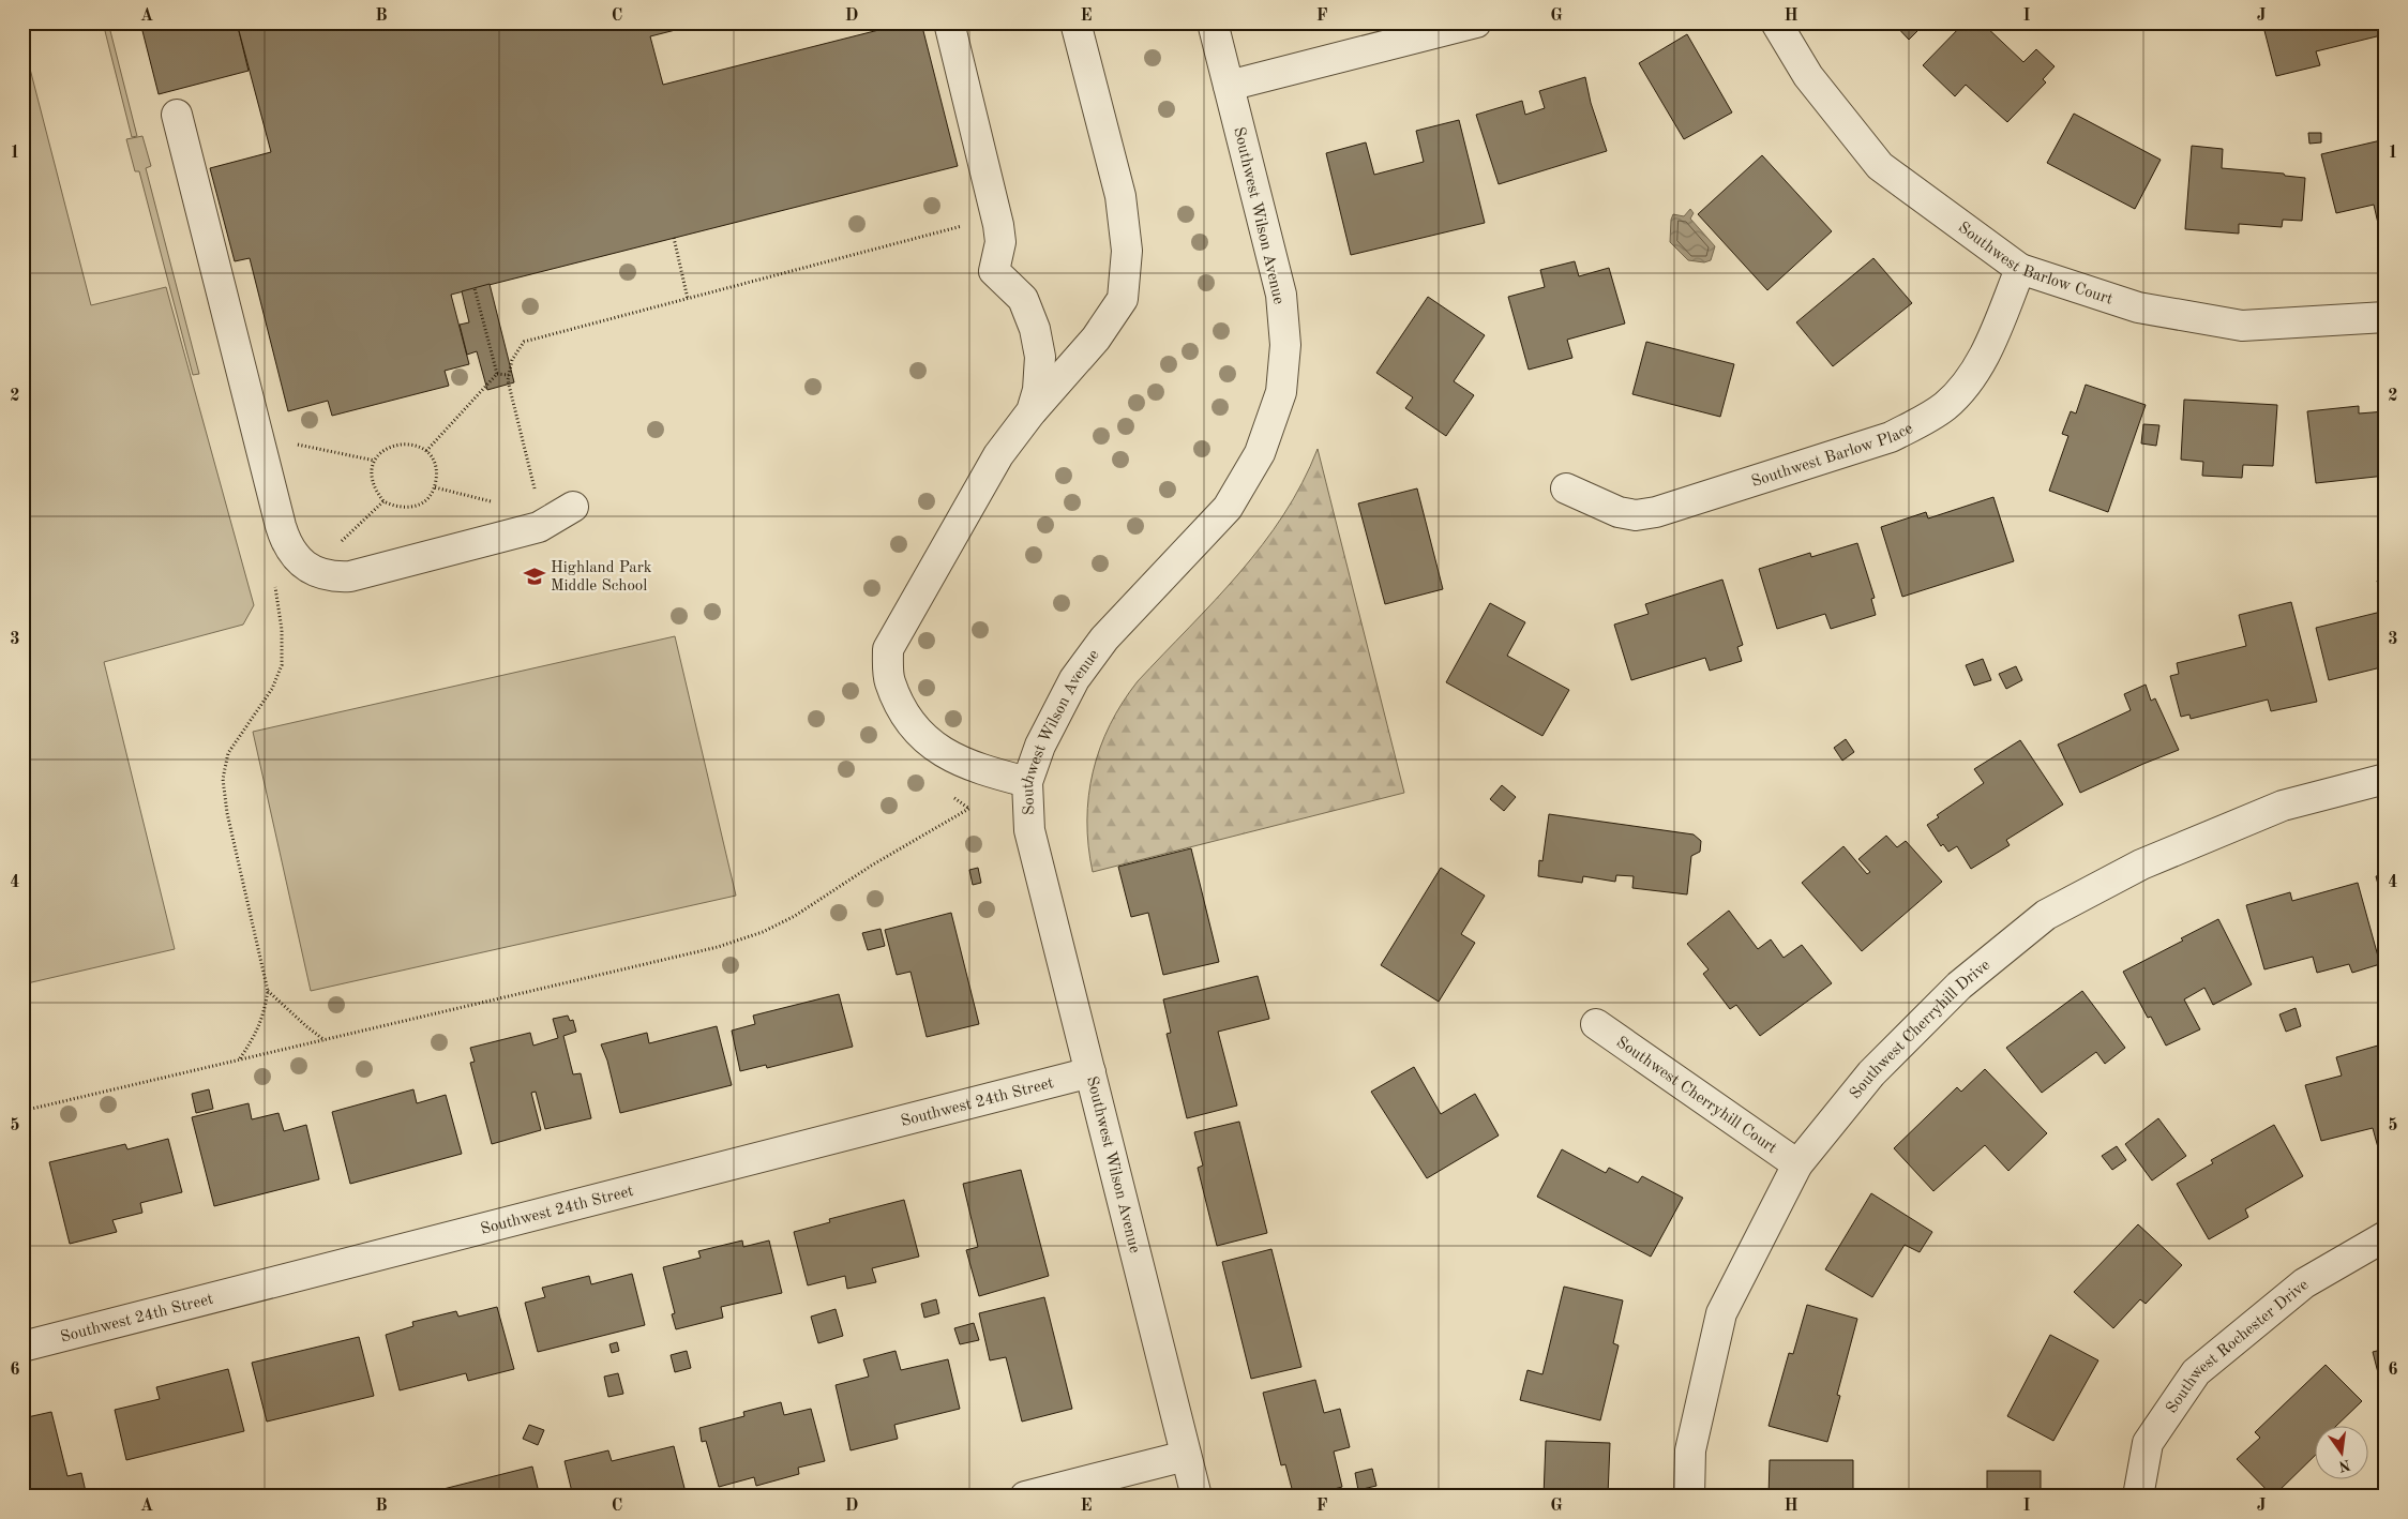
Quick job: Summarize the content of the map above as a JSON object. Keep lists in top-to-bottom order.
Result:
{
  "streets": {
    "street": [
      "Southwest Wilson Avenue",
      "Southwest Barlow Court",
      "Southwest Barlow Place",
      "Southwest Cherryhill Drive",
      "Southwest Cherryhill Court",
      "Southwest 24th Street",
      "Southwest Rochester Drive"
    ]
  },
  "crossings": [
    ["Southwest Wilson Avenue", "Southwest 24th Street"],
    ["Southwest Barlow Court", "Southwest Barlow Place"],
    ["Southwest Cherryhill Drive", "Southwest Cherryhill Court"]
  ],
  "places": {
    "school or university": ["Highland Park Middle School"]
  },
  "north": "bottom",
  "grid": {
    "columns": [
      "A",
      "B",
      "C",
      "D",
      "E",
      "F",
      "G",
      "H",
      "I",
      "J"
    ],
    "rows": [
      "1",
      "2",
      "3",
      "4",
      "5",
      "6"
    ]
  }
}
